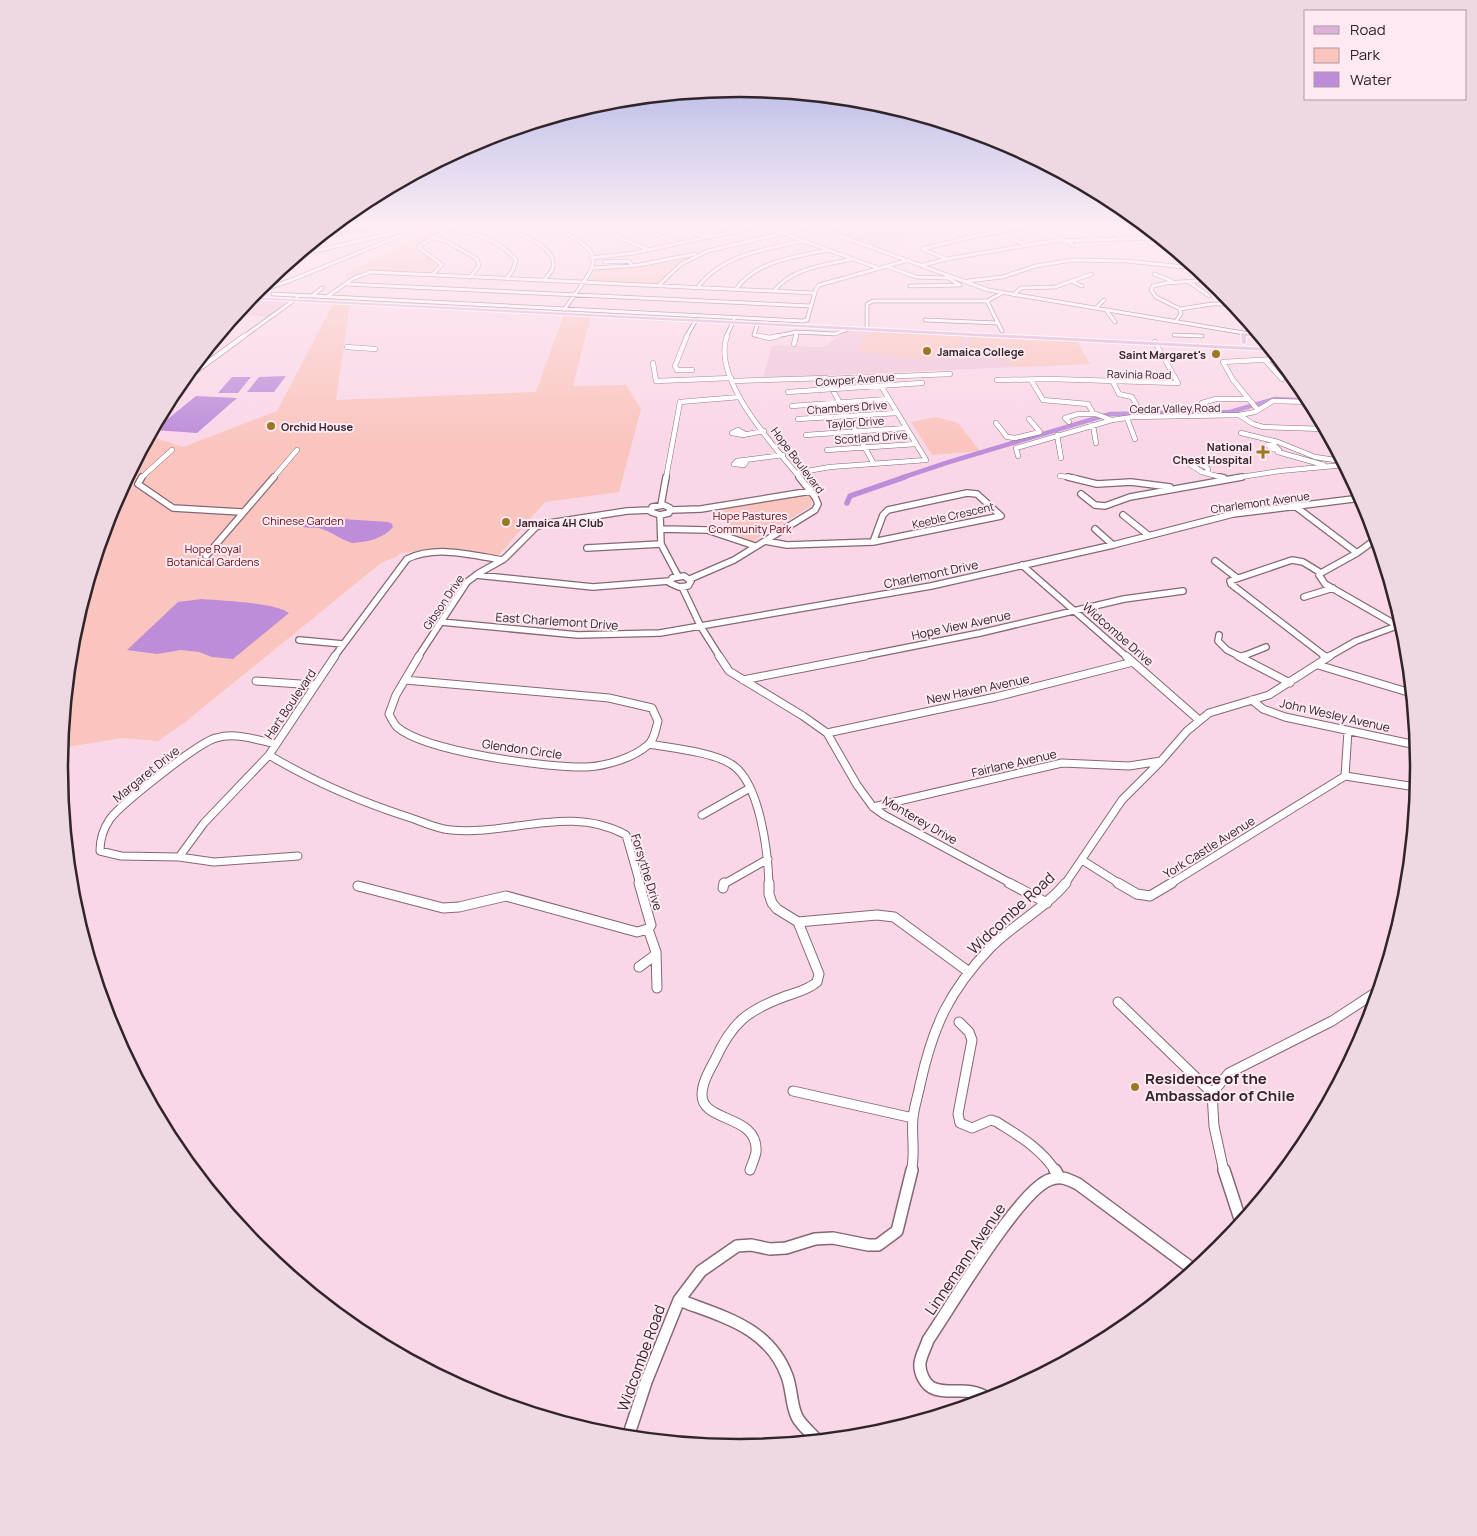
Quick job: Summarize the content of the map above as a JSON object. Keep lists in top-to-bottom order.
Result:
{
  "streets": {
    "street": [
      "Ravinia Road",
      "Cowper Avenue",
      "Chambers Drive",
      "Cedar Valley Road",
      "Taylor Drive",
      "Scotland Drive",
      "Hope Boulevard",
      "Charlemont Avenue",
      "Keeble Crescent",
      "Charlemont Drive",
      "Gibson Drive",
      "East Charlemont Drive",
      "Hope View Avenue",
      "Widcombe Drive",
      "New Haven Avenue",
      "Hart Boulevard",
      "John Wesley Avenue",
      "Glendon Circle",
      "Fairlane Avenue",
      "Margaret Drive",
      "Monterey Drive",
      "York Castle Avenue",
      "Forsythe Drive",
      "Widcombe Road",
      "Linnemann Avenue"
    ]
  },
  "crossings": [
    ["Hope Boulevard", "Keeble Crescent"],
    ["Charlemont Avenue", "Charlemont Drive"],
    ["Charlemont Drive", "East Charlemont Drive"],
    ["Charlemont Drive", "Widcombe Drive"],
    ["Charlemont Drive", "Monterey Drive"],
    ["Gibson Drive", "East Charlemont Drive"],
    ["Gibson Drive", "Hart Boulevard"],
    ["Gibson Drive", "Glendon Circle"],
    ["East Charlemont Drive", "Monterey Drive"],
    ["Hope View Avenue", "Widcombe Drive"],
    ["Hope View Avenue", "Monterey Drive"],
    ["Widcombe Drive", "New Haven Avenue"],
    ["Widcombe Drive", "Widcombe Road"],
    ["New Haven Avenue", "Monterey Drive"],
    ["Hart Boulevard", "Margaret Drive"],
    ["Hart Boulevard", "Forsythe Drive"],
    ["John Wesley Avenue", "Widcombe Road"],
    ["Fairlane Avenue", "Monterey Drive"],
    ["Fairlane Avenue", "Widcombe Road"],
    ["Monterey Drive", "Widcombe Road"],
    ["York Castle Avenue", "Widcombe Road"]
  ],
  "parks": ["Hope Pastures Community Park", "Chinese Garden", "Hope Royal Botanical Gardens"],
  "places": {
    "other": [
      "Jamaica College",
      "Saint Margaret's",
      "Orchid House",
      "Jamaica 4H Club",
      "Residence of the Ambassador of Chile"
    ],
    "health": ["National Chest Hospital"]
  },
  "legend": ["Road", "Park", "Water"]
}
